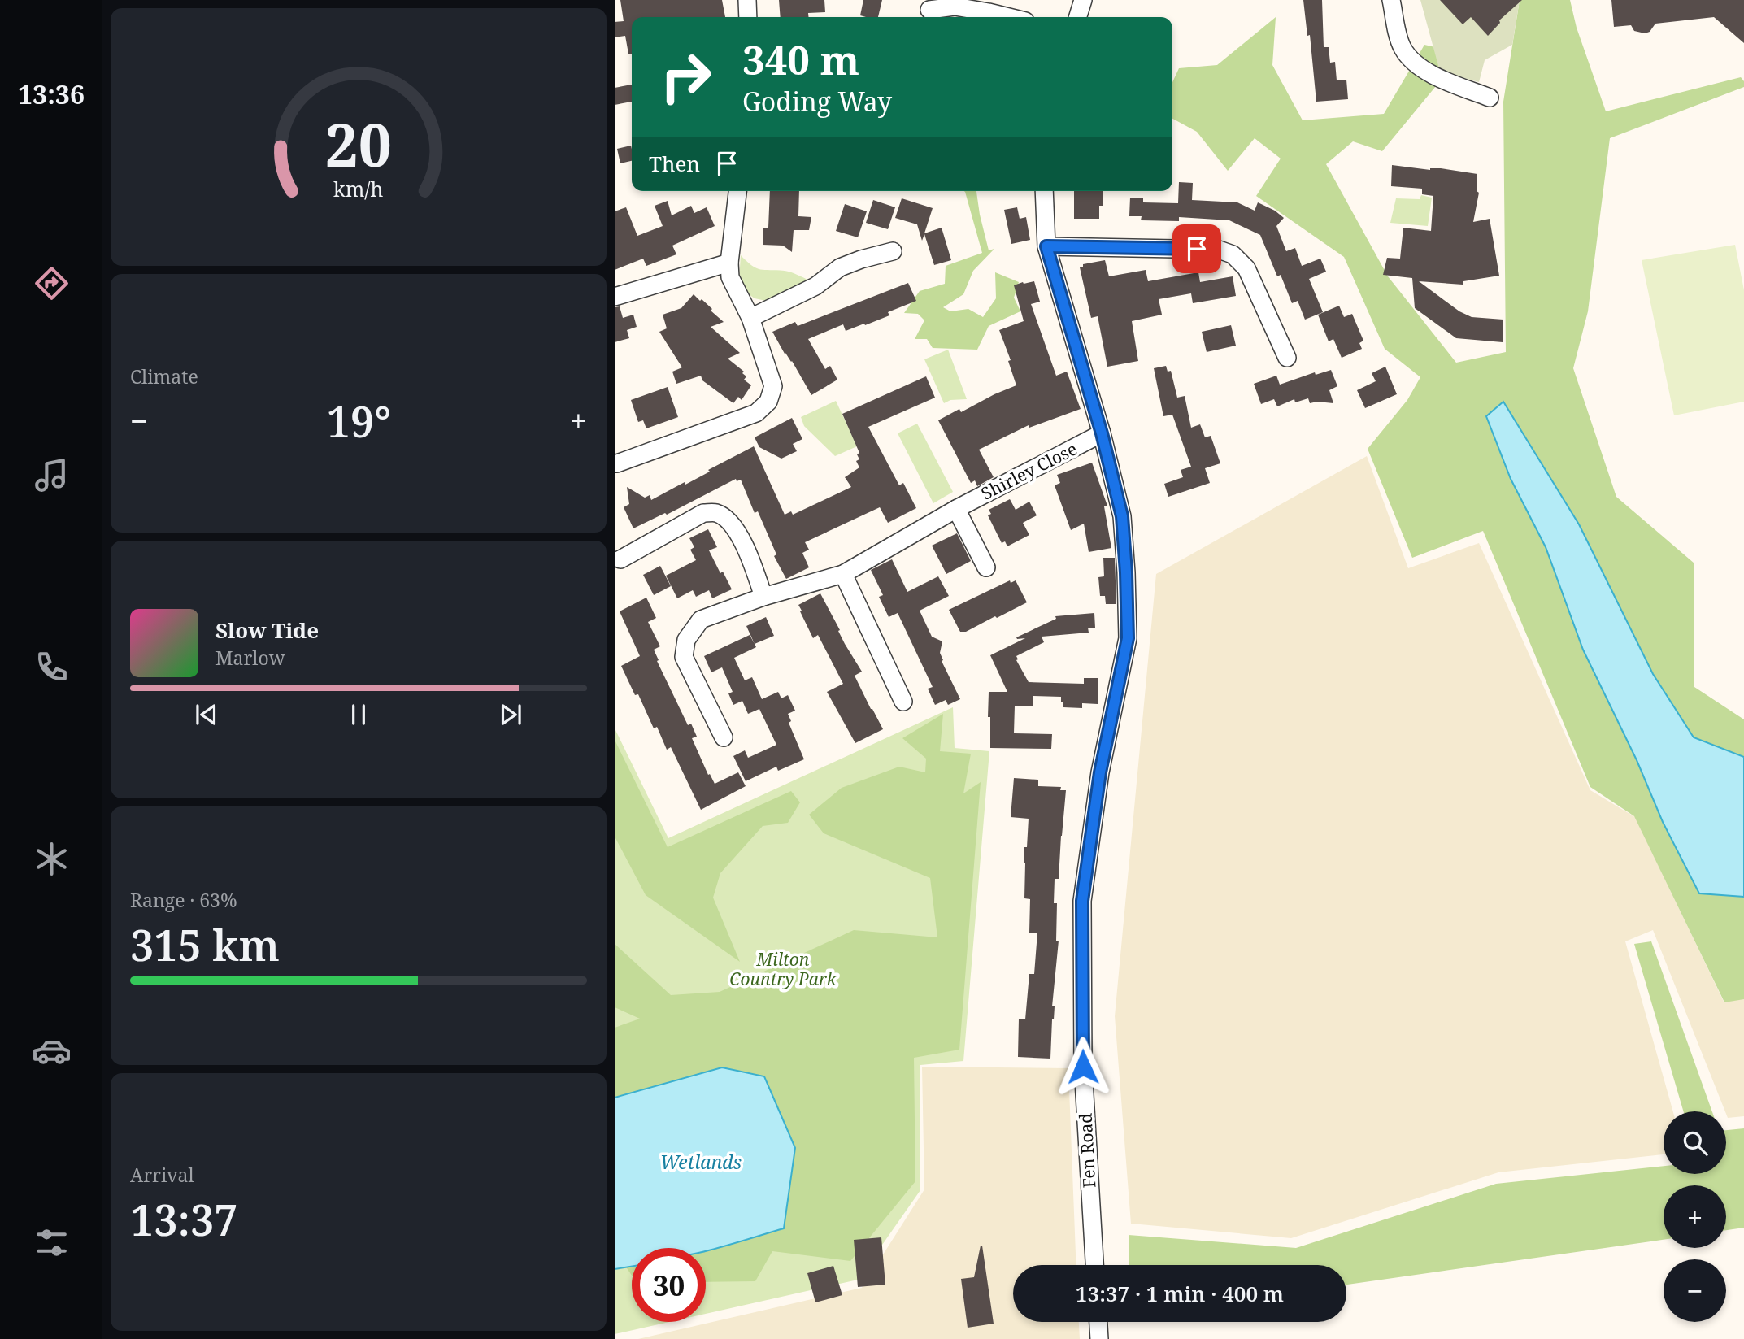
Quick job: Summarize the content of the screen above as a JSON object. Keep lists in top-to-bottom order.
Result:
{
  "streets": {
    "street": ["Shirley Close", "Fen Road"]
  },
  "crossings": [
    ["Shirley Close", "Fen Road"]
  ],
  "water": ["Wetlands"],
  "parks": ["Milton Country Park"],
  "page": {
    "tabs": "13:36",
    "turn": ["340 m", "Goding Way"],
    "then": "Then",
    "tile": [
      "Climate",
      ["Range · 63%", "315 km"],
      ["Arrival", "13:37"]
    ],
    "heat": ["−", "19°", "+"],
    "song": ["Slow Tide", "Marlow"],
    "map_buttons": ["+", "−"],
    "limit": "30",
    "trip": "13:37 · 1 min · 400 m",
    "gauge": ["20", "km/h"]
  }
}
